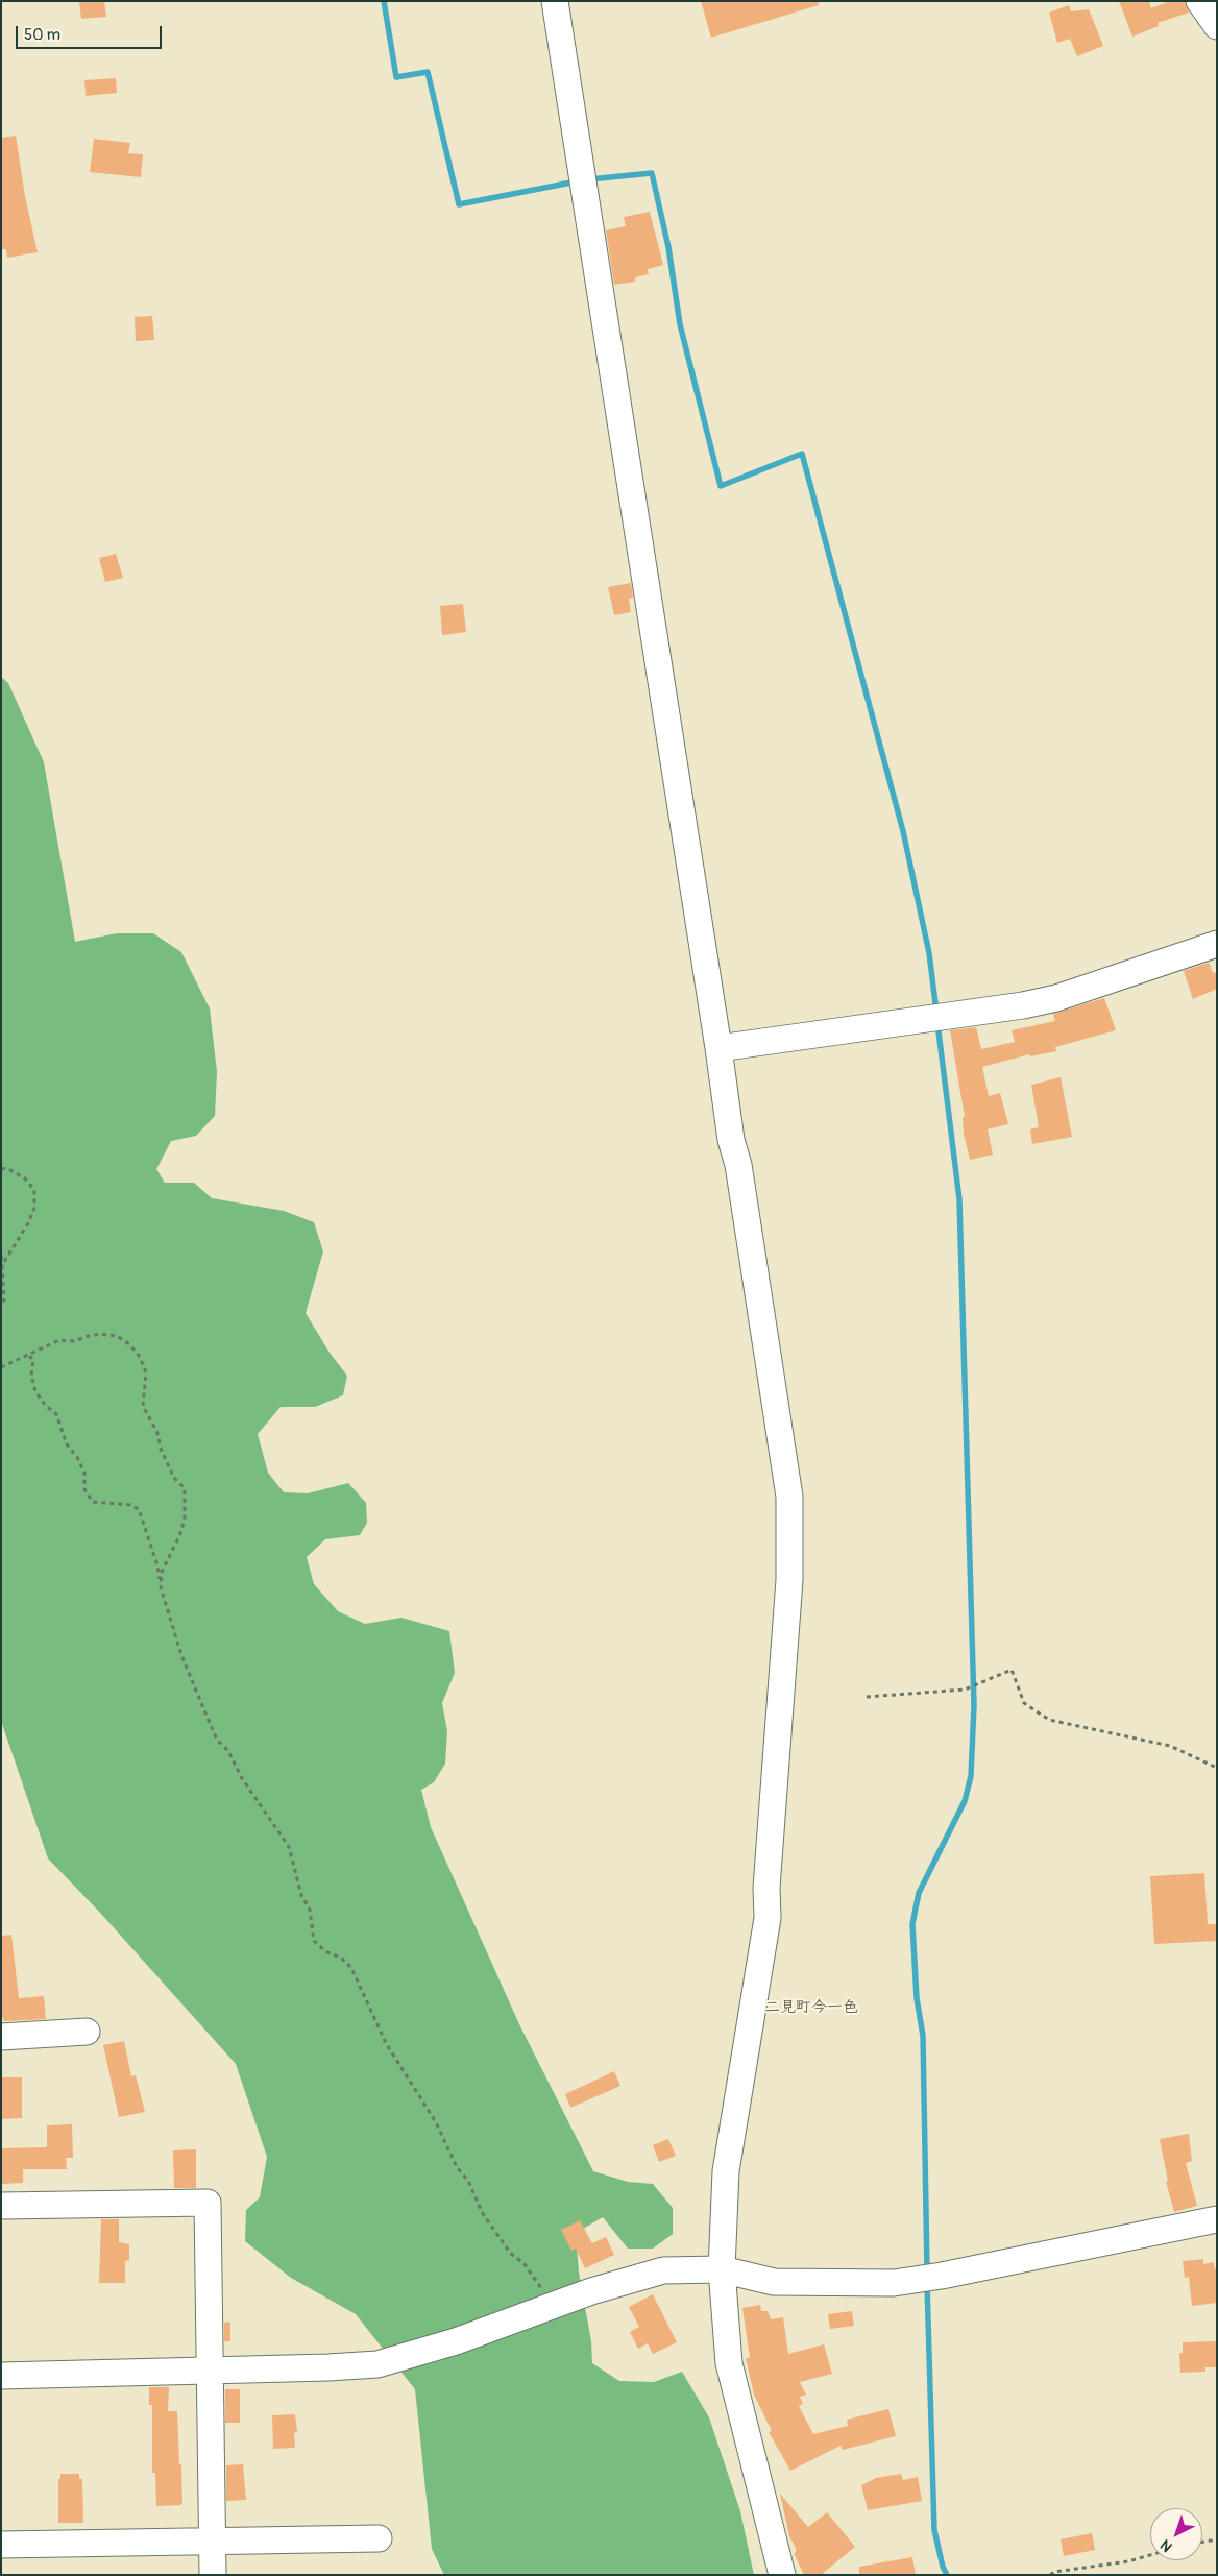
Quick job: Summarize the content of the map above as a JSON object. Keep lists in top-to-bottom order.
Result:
{
  "districts": ["二見町今一色"],
  "scale_bar": "50 m",
  "north": "bottom left"
}
